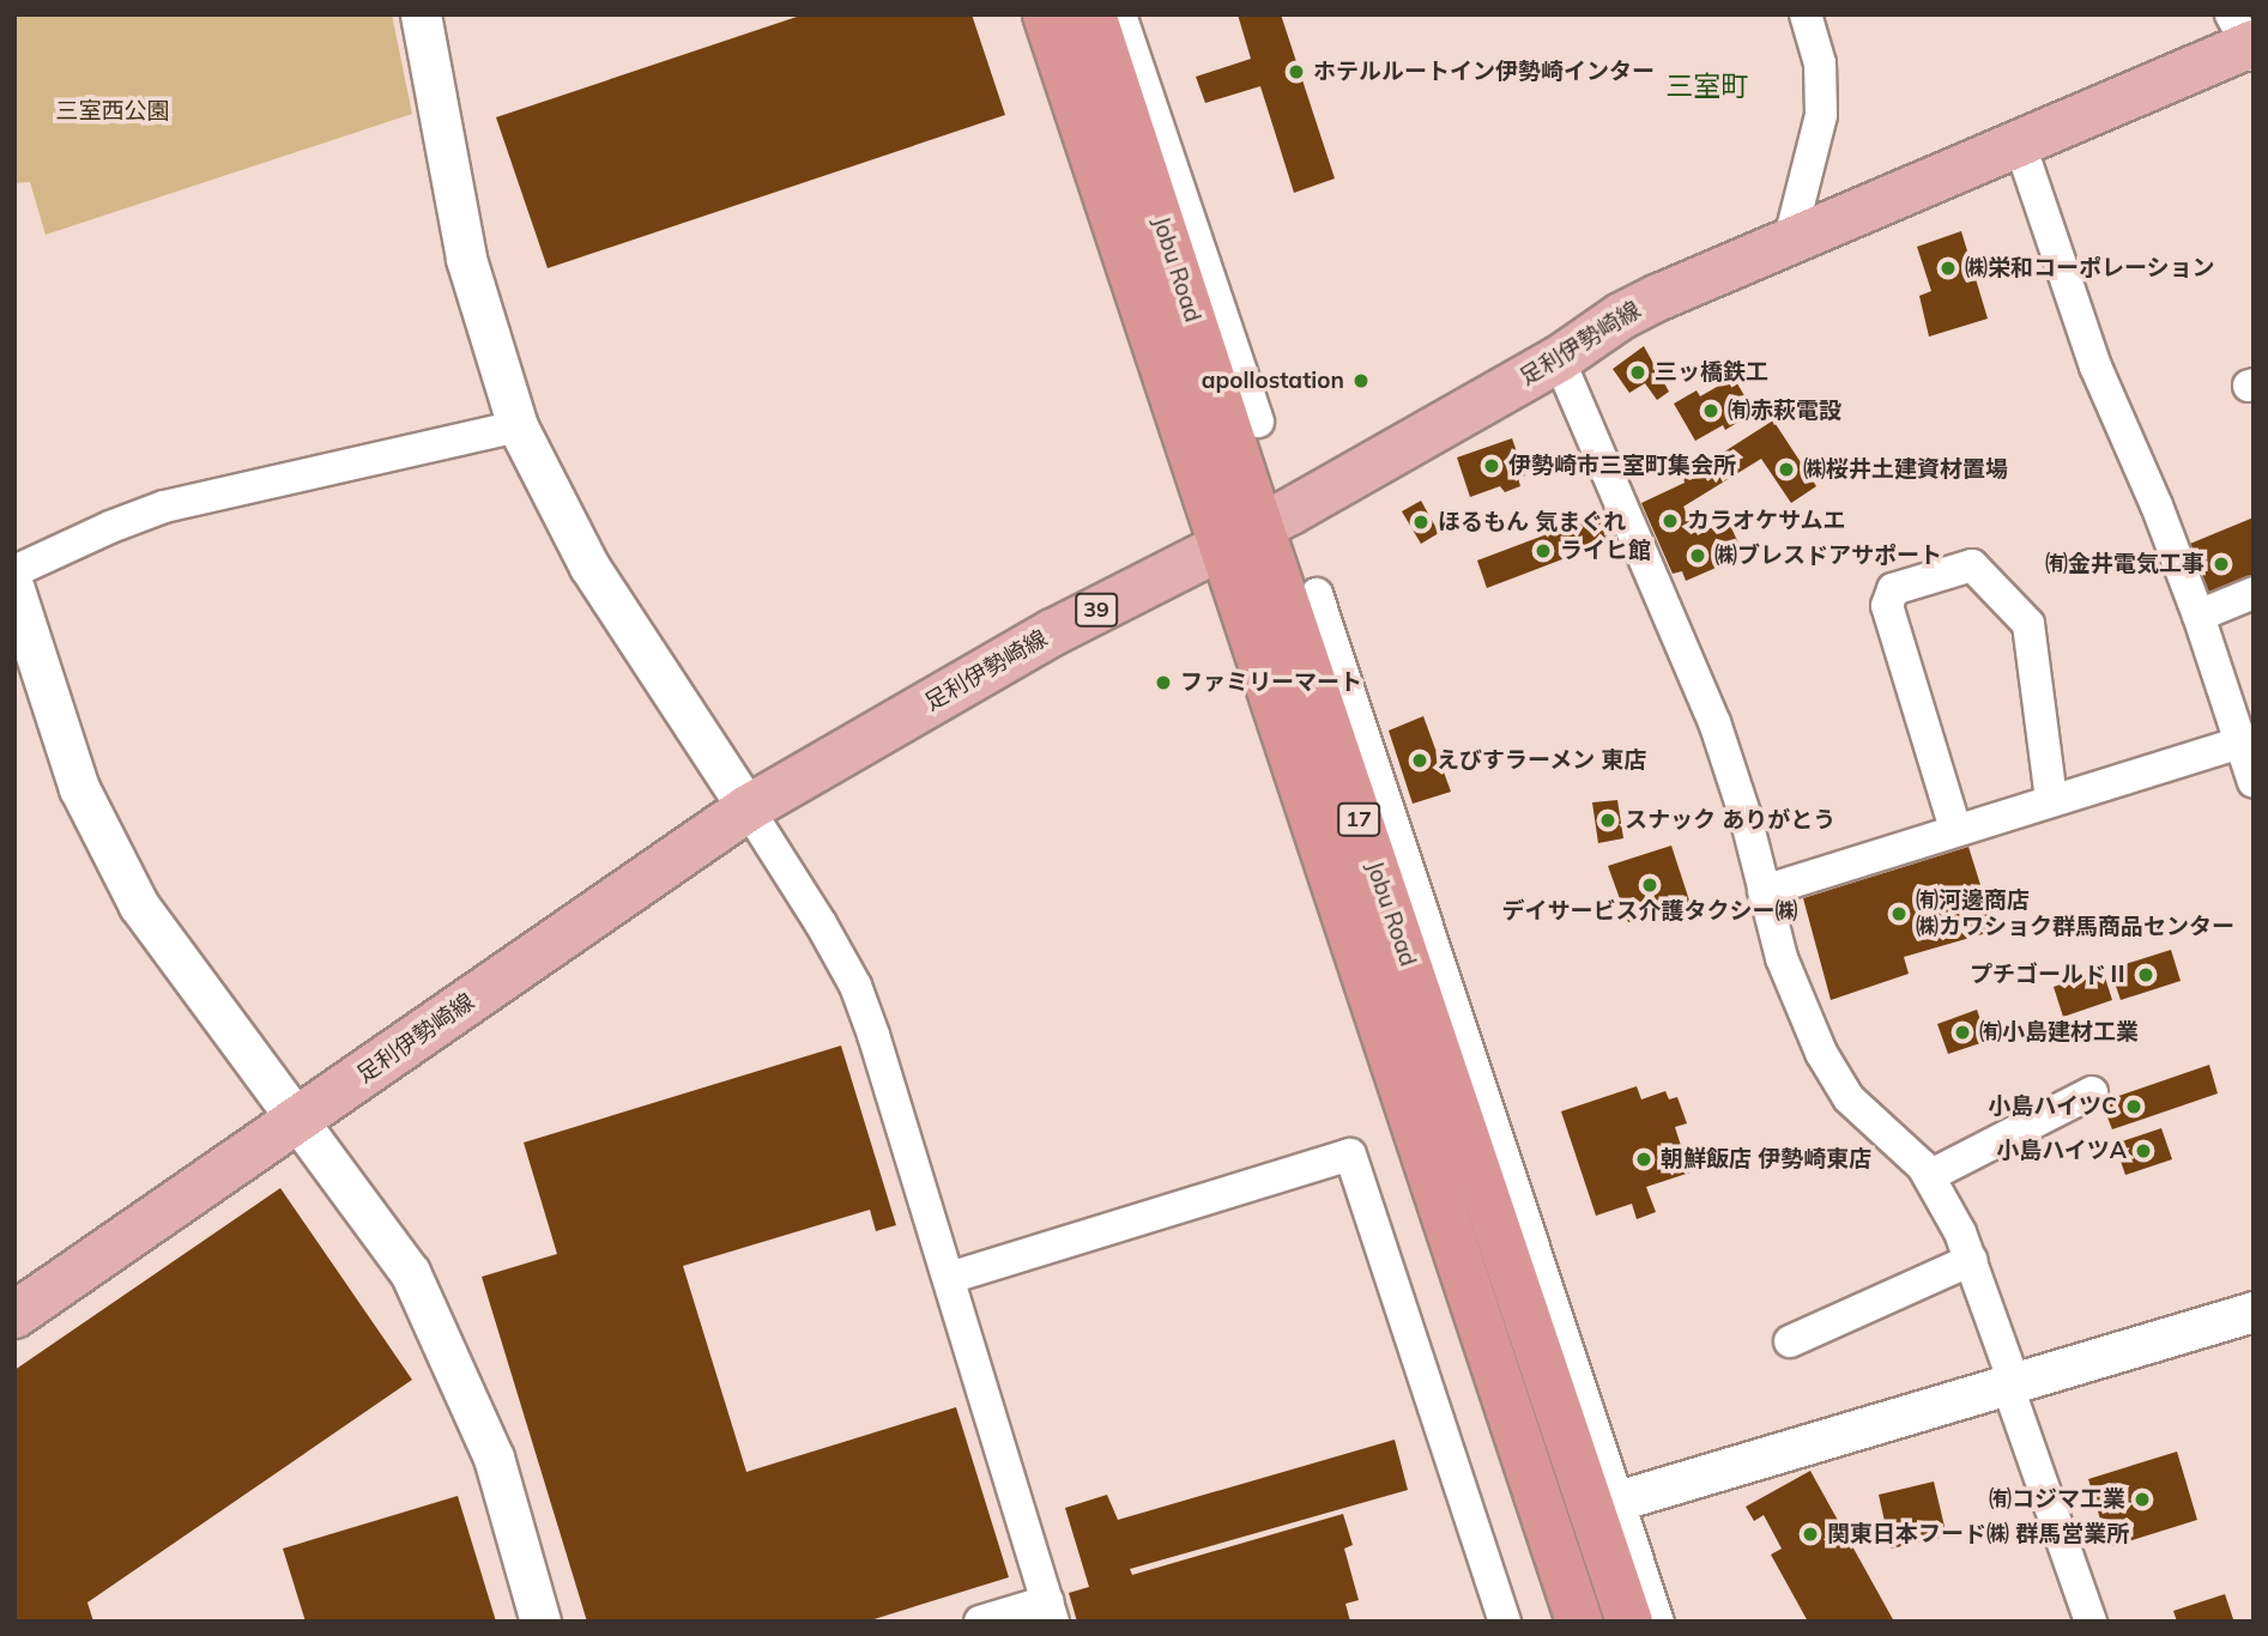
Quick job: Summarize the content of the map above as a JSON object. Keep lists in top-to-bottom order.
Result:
{
  "streets": {
    "highway": ["Jobu Road", "17"],
    "main road": ["足利伊勢崎線", "39"]
  },
  "crossings": [
    ["Jobu Road", "足利伊勢崎線"]
  ],
  "districts": ["三室町"],
  "parks": ["三室西公園"],
  "places": [
    "ホテルルートイン伊勢崎インター",
    "㈱栄和コーポレーション",
    "三ッ橋鉄工",
    "apollostation",
    "㈲赤萩電設",
    "伊勢崎市三室町集会所",
    "㈱桜井土建資材置場",
    "カラオケサムエ",
    "ほるもん 気まぐれ",
    "ライヒ館",
    "㈱ブレスドアサポート",
    "㈲金井電気工事",
    "ファミリーマート",
    "えびすラーメン 東店",
    "スナック ありがとう",
    "デイサービス介護タクシー㈱",
    "㈲河邊商店 ㈱カワショク群馬商品センター",
    "プチゴールドⅡ",
    "㈲小島建材工業",
    "小島ハイツC",
    "小島ハイツA",
    "朝鮮飯店 伊勢崎東店",
    "㈲コジマ工業",
    "関東日本フード㈱ 群馬営業所"
  ]
}
